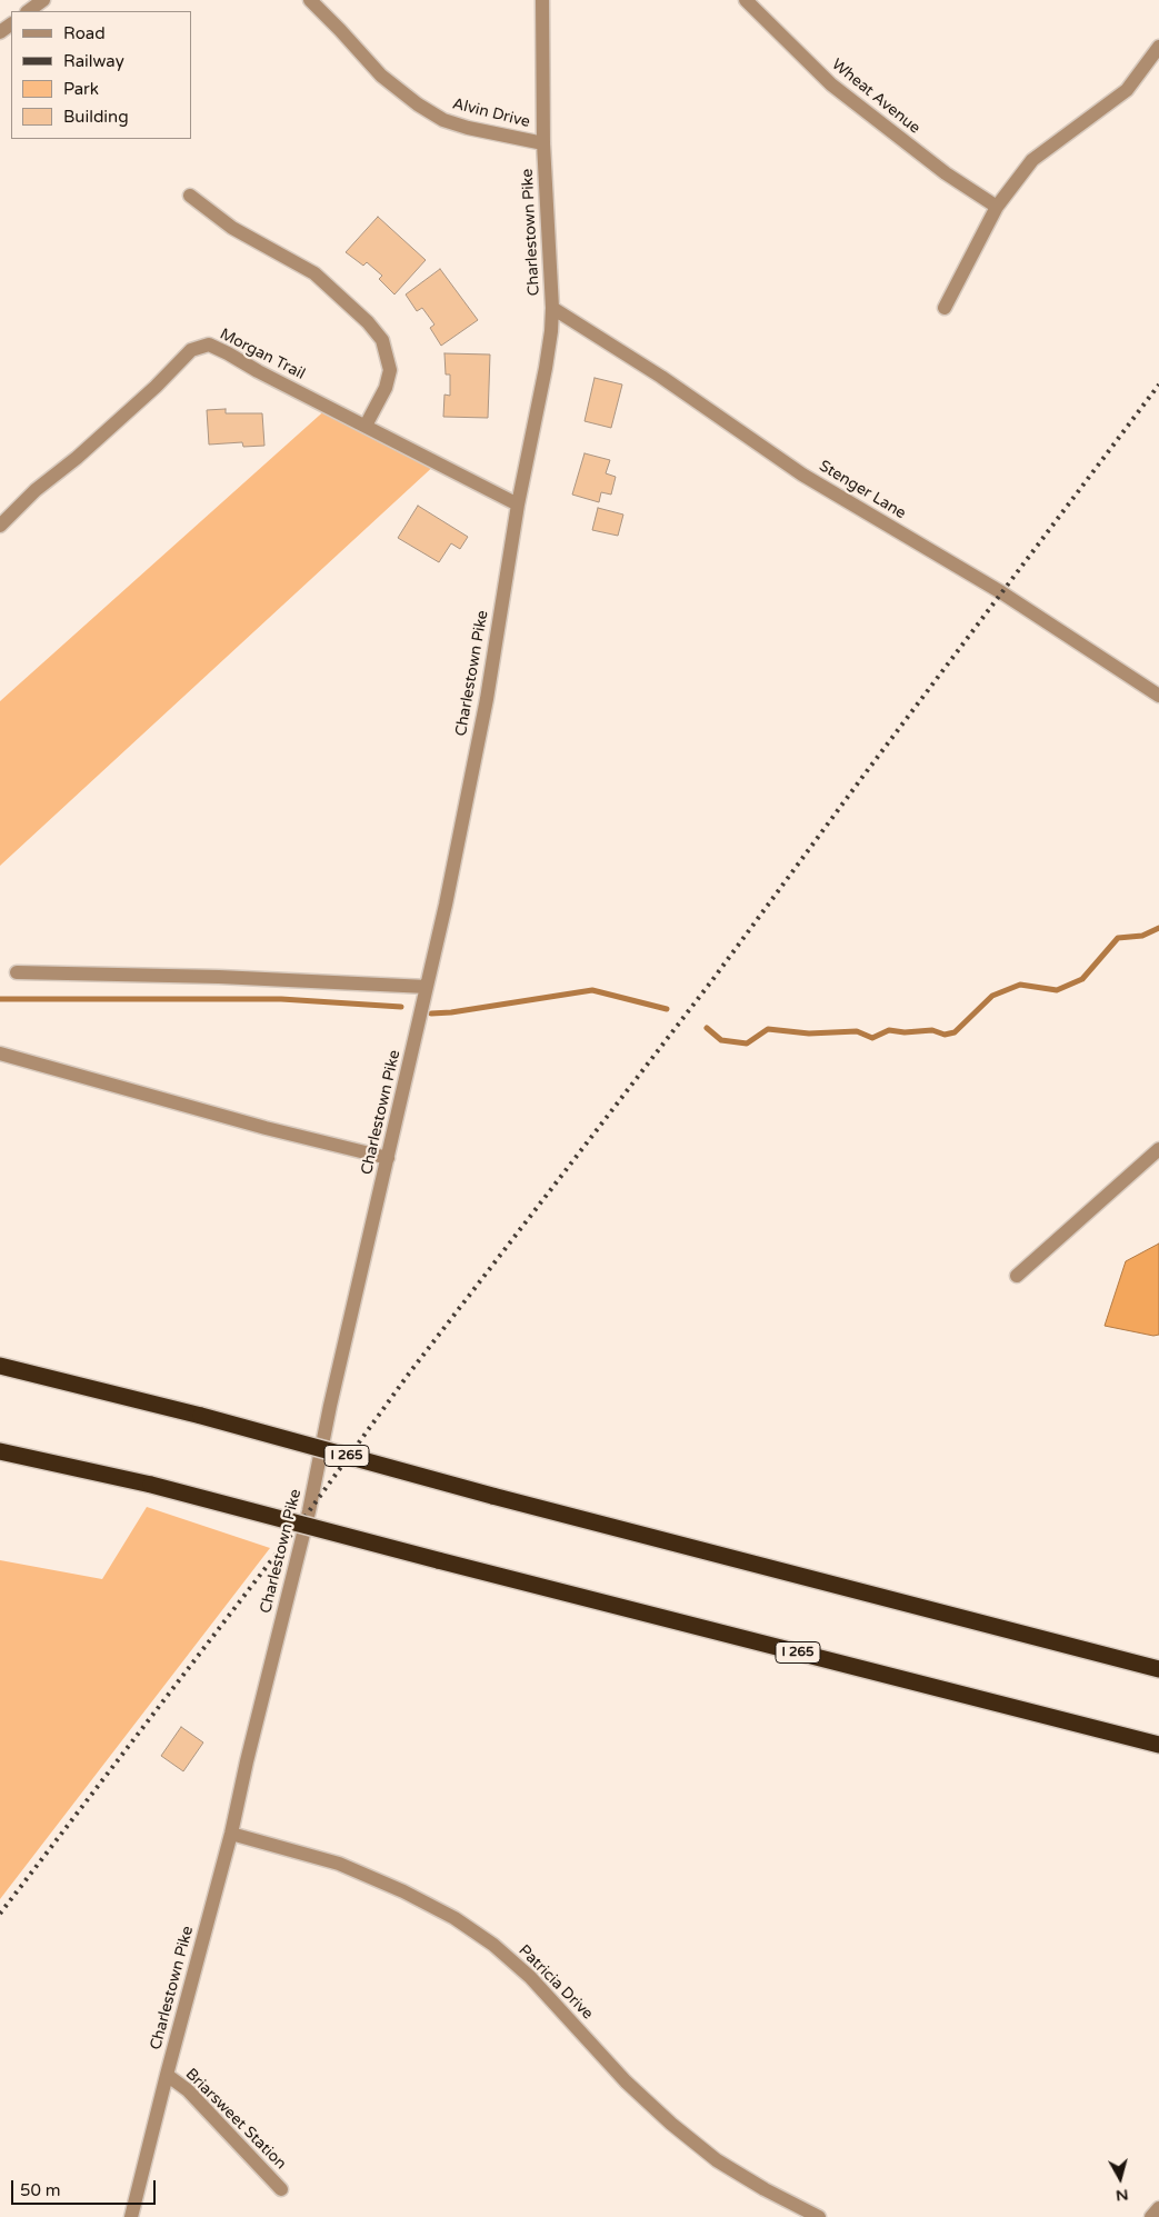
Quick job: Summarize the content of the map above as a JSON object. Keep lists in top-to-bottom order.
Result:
{
  "streets": {
    "highway": ["I 265"],
    "street": [
      "Wheat Avenue",
      "Alvin Drive",
      "Charlestown Pike",
      "Morgan Trail",
      "Stenger Lane",
      "Patricia Drive",
      "Briarsweet Station"
    ]
  },
  "crossings": [
    ["Alvin Drive", "Charlestown Pike"],
    ["Charlestown Pike", "Morgan Trail"],
    ["Charlestown Pike", "Stenger Lane"],
    ["Charlestown Pike", "Patricia Drive"],
    ["Charlestown Pike", "Briarsweet Station"]
  ],
  "legend": [
    "Road",
    "Railway",
    "Park",
    "Building"
  ],
  "scale_bar": "50 m",
  "north": "bottom"
}
